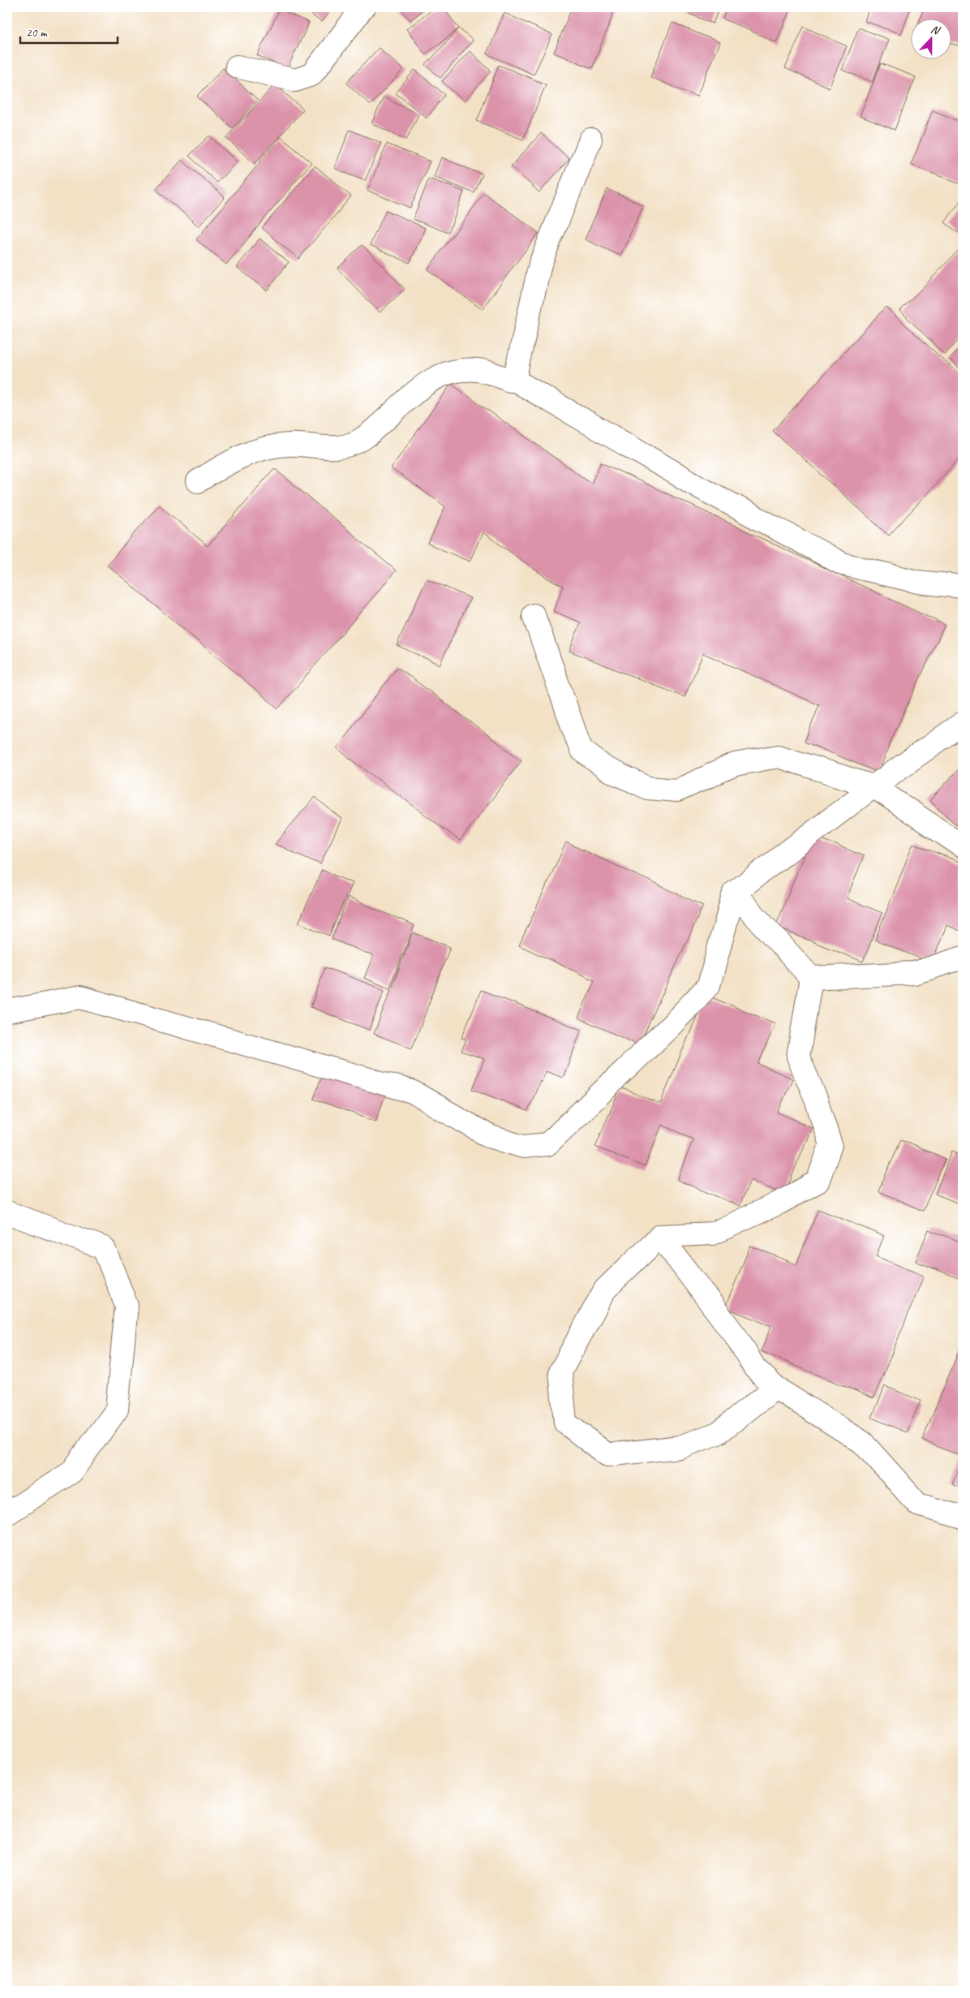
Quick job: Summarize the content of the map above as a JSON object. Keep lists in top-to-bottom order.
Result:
{
  "scale_bar": "20 m",
  "north": "top"
}
